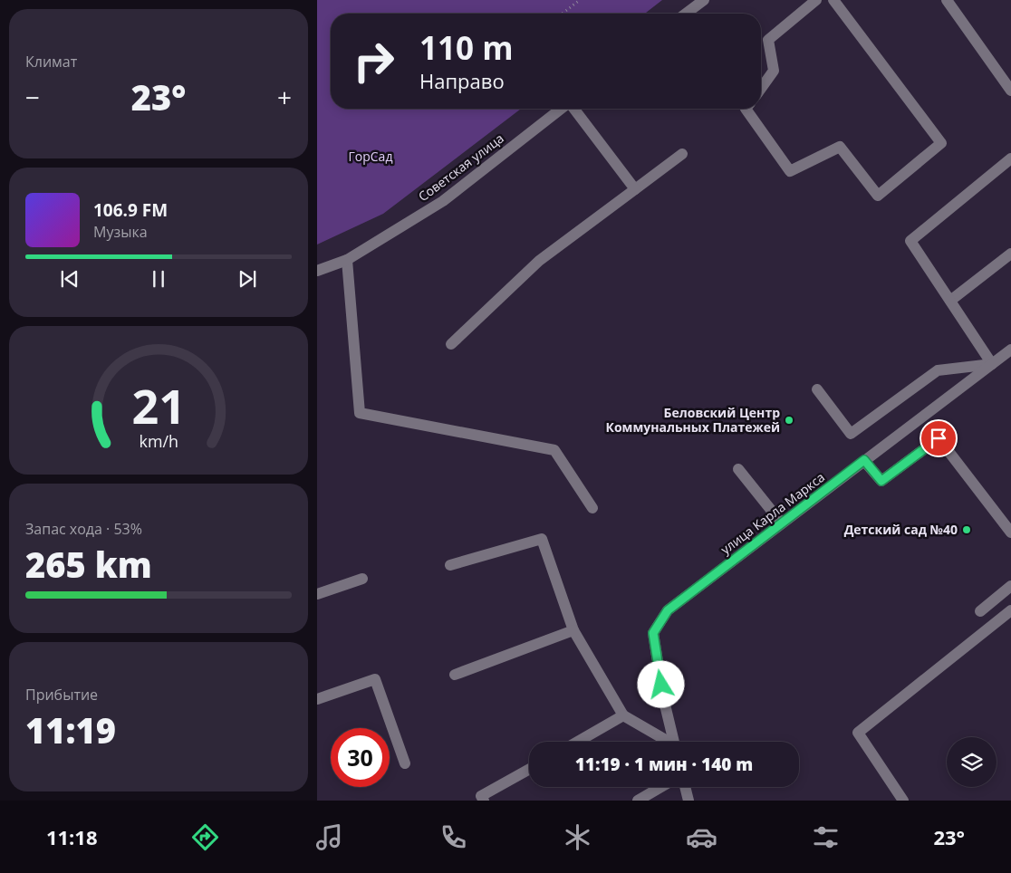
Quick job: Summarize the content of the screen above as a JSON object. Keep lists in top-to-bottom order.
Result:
{
  "streets": {
    "street": ["Советская улица", "улица Карла Маркса"]
  },
  "parks": ["ГорСад"],
  "places": ["Беловский Центр Коммунальных Платежей", "Детский сад №40"],
  "page": {
    "tile": [
      "Климат",
      ["Запас хода · 53%", "265 km"],
      ["Прибытие", "11:19"]
    ],
    "turn": ["110 m", "Направо"],
    "heat": ["−", "23°", "+"],
    "song": ["106.9 FM", "Музыка"],
    "limit": "30",
    "trip": "11:19 · 1 мин · 140 m",
    "tabs": ["11:18", "23°"],
    "gauge": ["21", "km/h"]
  }
}
